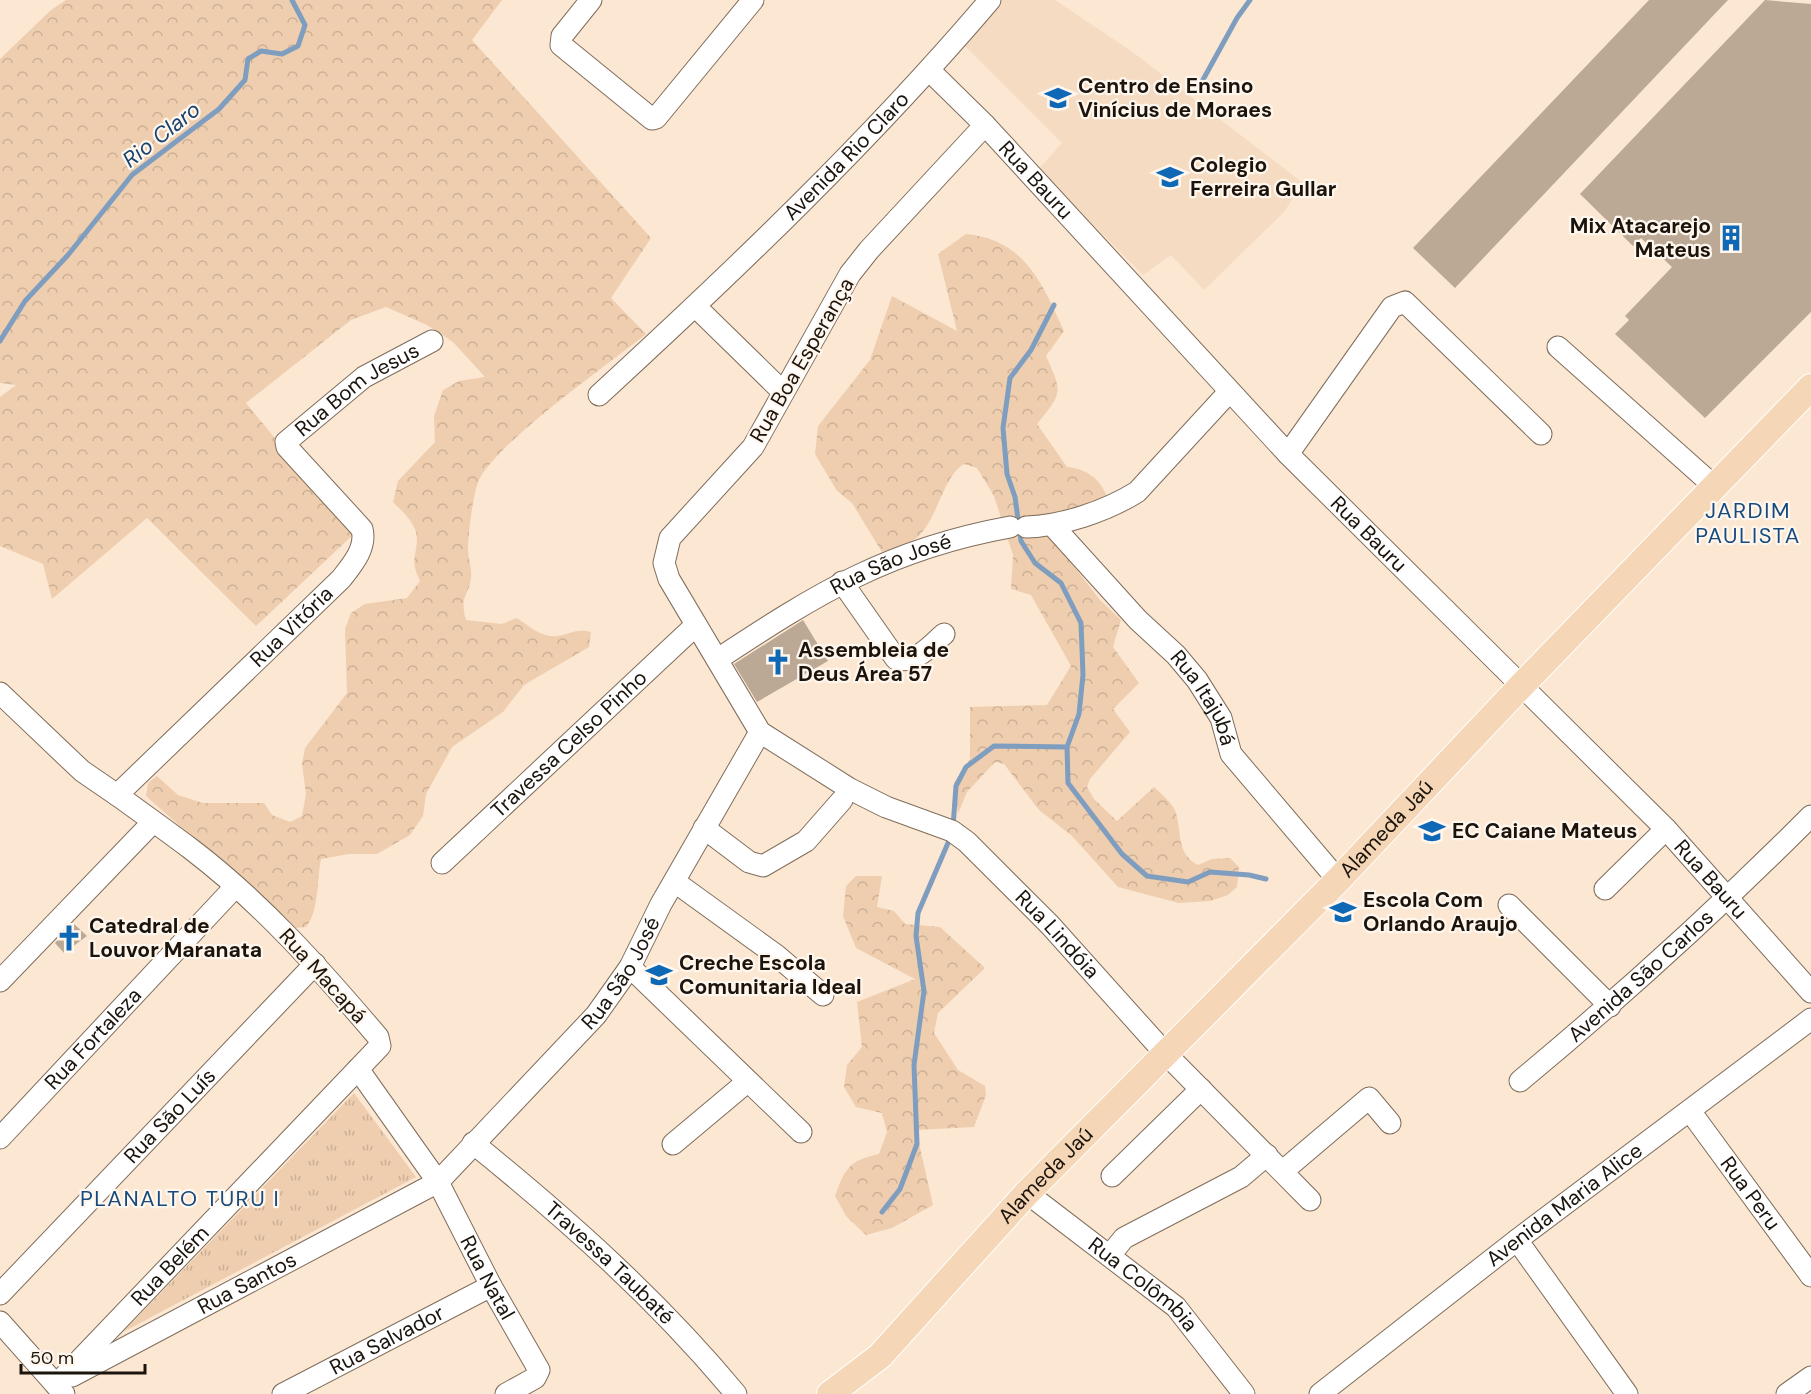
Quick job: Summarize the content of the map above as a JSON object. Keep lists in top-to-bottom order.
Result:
{
  "streets": {
    "main road": ["Alameda Jaú"],
    "street": [
      "Avenida Rio Claro",
      "Rua Bauru",
      "Rua Boa Esperança",
      "Rua Bom Jesus",
      "Rua São José",
      "Rua Vitória",
      "Rua Itajubá",
      "Travessa Celso Pinho",
      "Rua Lindóia",
      "Rua Macapá",
      "Avenida São Carlos",
      "Rua Fortaleza",
      "Rua São Luís",
      "Rua Peru",
      "Avenida Maria Alice",
      "Travessa Taubaté",
      "Rua Belém",
      "Rua Natal",
      "Rua Santos",
      "Rua Colômbia",
      "Rua Salvador"
    ]
  },
  "crossings": [
    ["Avenida Rio Claro", "Rua Bauru"],
    ["Rua Bauru", "Rua Boa Esperança"],
    ["Rua Bauru", "Rua São José"],
    ["Rua Bauru", "Alameda Jaú"],
    ["Rua Bauru", "Avenida São Carlos"],
    ["Rua Boa Esperança", "Rua São José"],
    ["Rua Boa Esperança", "Travessa Celso Pinho"],
    ["Rua Boa Esperança", "Rua Lindóia"],
    ["Rua Bom Jesus", "Rua Vitória"],
    ["Rua São José", "Rua Itajubá"],
    ["Rua São José", "Rua Lindóia"],
    ["Rua São José", "Travessa Taubaté"],
    ["Rua São José", "Rua Natal"],
    ["Rua São José", "Rua Santos"],
    ["Rua Itajubá", "Alameda Jaú"],
    ["Alameda Jaú", "Rua Lindóia"],
    ["Alameda Jaú", "Rua Colômbia"],
    ["Rua Macapá", "Rua Fortaleza"],
    ["Rua Macapá", "Rua São Luís"],
    ["Rua Macapá", "Rua Belém"],
    ["Rua Peru", "Avenida Maria Alice"],
    ["Rua Belém", "Rua Santos"],
    ["Rua Natal", "Rua Santos"],
    ["Rua Natal", "Rua Salvador"]
  ],
  "districts": ["JARDIM PAULISTA", "PLANALTO TURU I"],
  "water": ["Rio Claro"],
  "places": {
    "school or university": [
      "Centro de Ensino Vinícius de Moraes",
      "Colegio Ferreira Gullar",
      "EC Caiane Mateus",
      "Escola Com Orlando Araujo",
      "Creche Escola Comunitaria Ideal"
    ],
    "building": ["Mix Atacarejo Mateus"],
    "church": ["Assembleia de Deus Área 57", "Catedral de Louvor Maranata"]
  },
  "scale_bar": "50 m"
}
